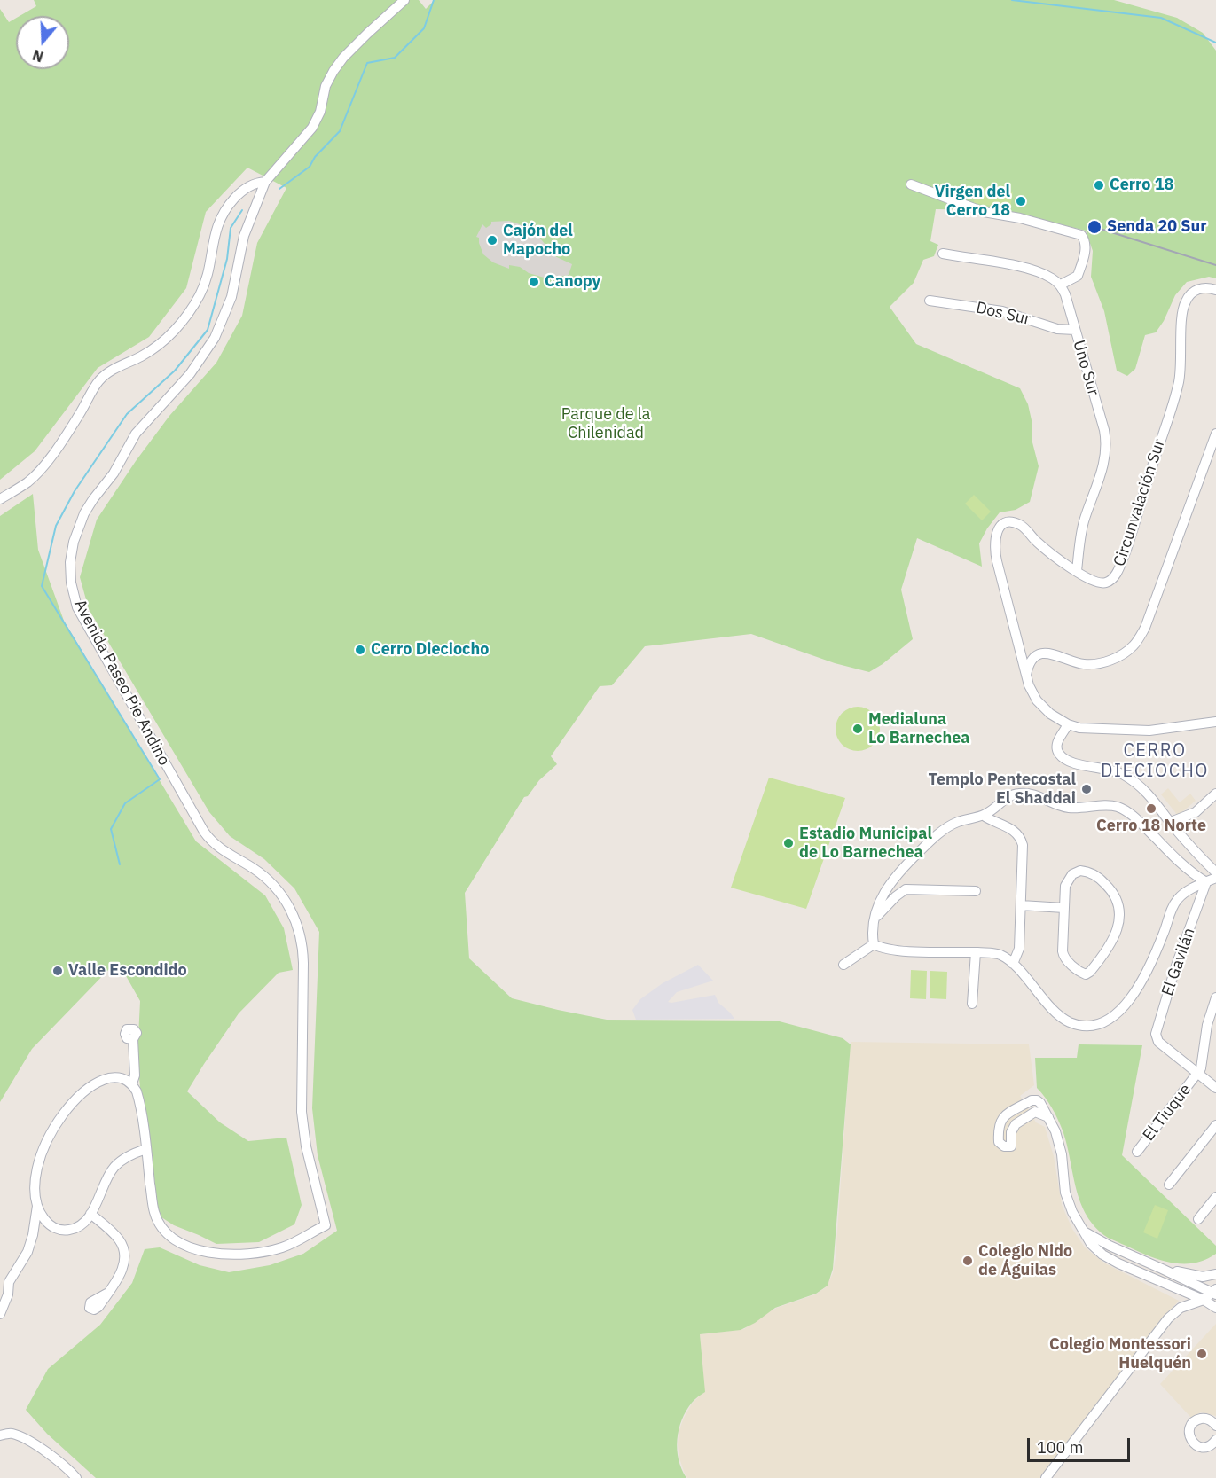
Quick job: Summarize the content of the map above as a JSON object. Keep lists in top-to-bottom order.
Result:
{
  "streets": {
    "street": [
      "Dos Sur",
      "Uno Sur",
      "Circunvalación Sur",
      "Avenida Paseo Pie Andino",
      "El Gavilán",
      "El Tiuque"
    ]
  },
  "crossings": [
    ["Dos Sur", "Uno Sur"],
    ["Uno Sur", "Circunvalación Sur"],
    ["El Gavilán", "El Tiuque"]
  ],
  "districts": ["CERRO DIECIOCHO"],
  "parks": ["Parque de la Chilenidad"],
  "places": [
    "Cerro 18",
    "Virgen del Cerro 18",
    "Senda 20 Sur",
    "Cajón del Mapocho",
    "Canopy",
    "Cerro Dieciocho",
    "Medialuna Lo Barnechea",
    "Templo Pentecostal El Shaddai",
    "Cerro 18 Norte",
    "Estadio Municipal de Lo Barnechea",
    "Valle Escondido",
    "Colegio Nido de Águilas",
    "Colegio Montessori Huelquén"
  ],
  "scale_bar": "100 m",
  "north": "bottom"
}
